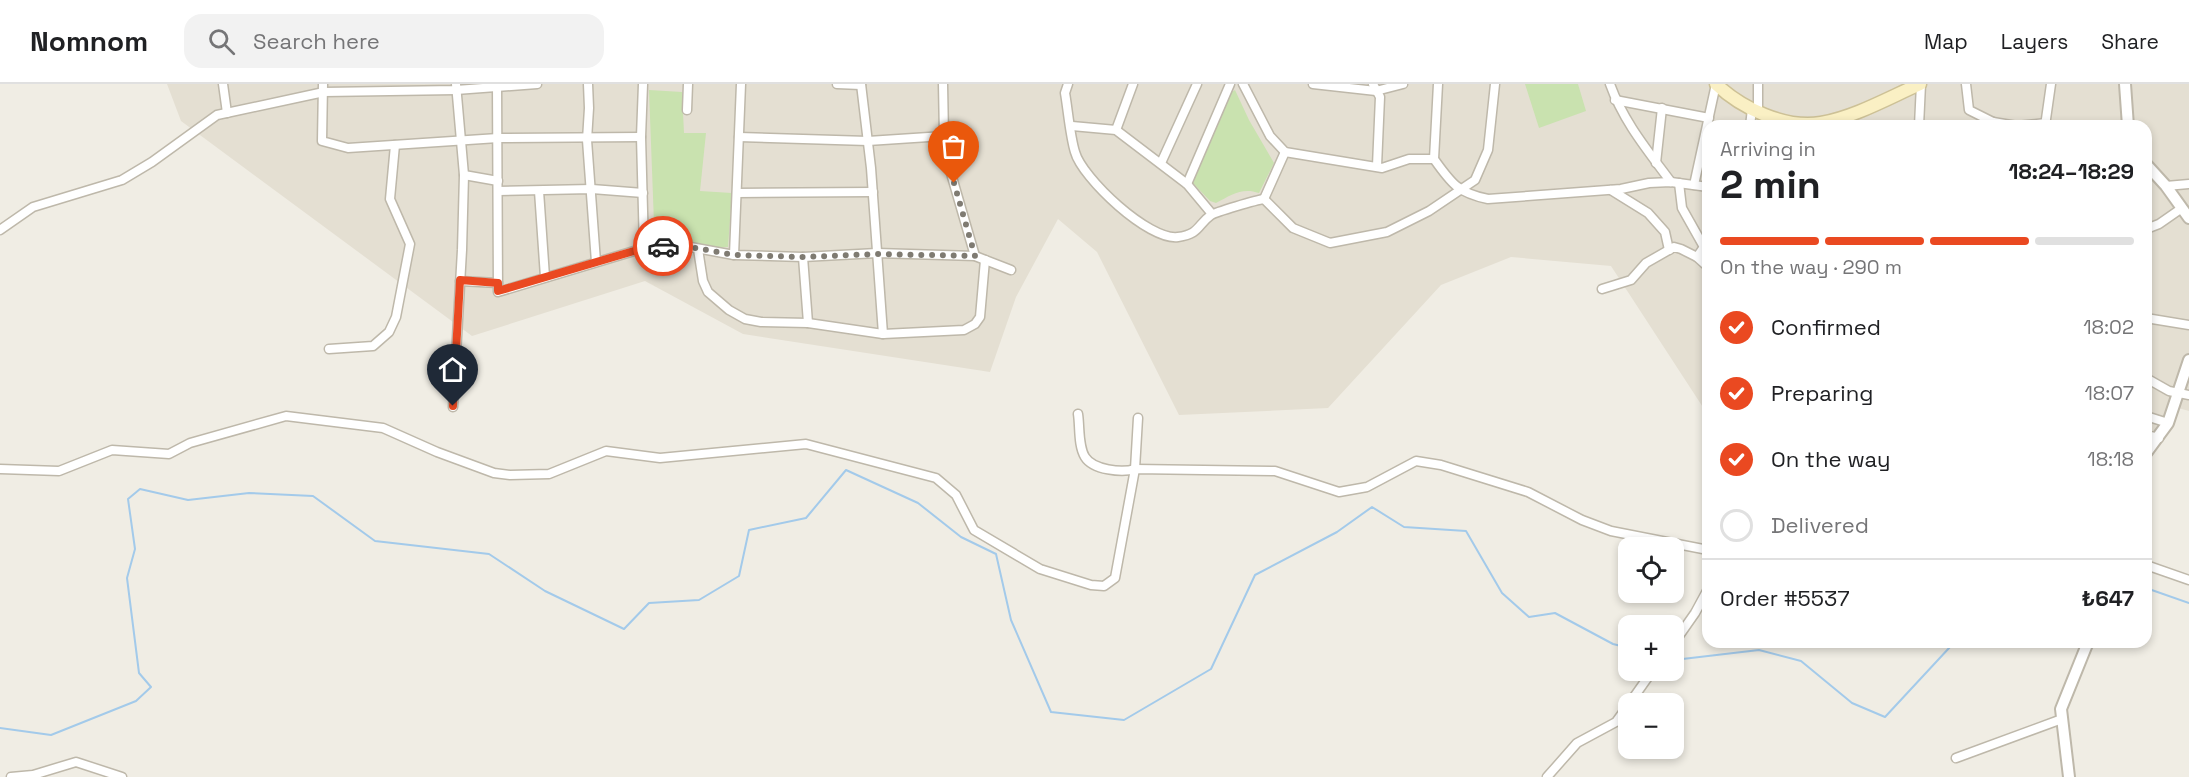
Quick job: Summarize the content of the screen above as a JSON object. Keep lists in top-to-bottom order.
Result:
{
  "page": {
    "header": "Nomnom",
    "search": "Search here",
    "nav": ["Map", "Layers", "Share"],
    "heading": ["2 min", "Arriving in", "18:24–18:29"],
    "panel": ["Order #5537", "₺647"],
    "bar": "On the way · 290 m",
    "list": [
      ["Confirmed", "18:02"],
      ["Preparing", "18:07"],
      ["On the way", "18:18"],
      "Delivered"
    ],
    "map_buttons": ["+", "−"]
  }
}
